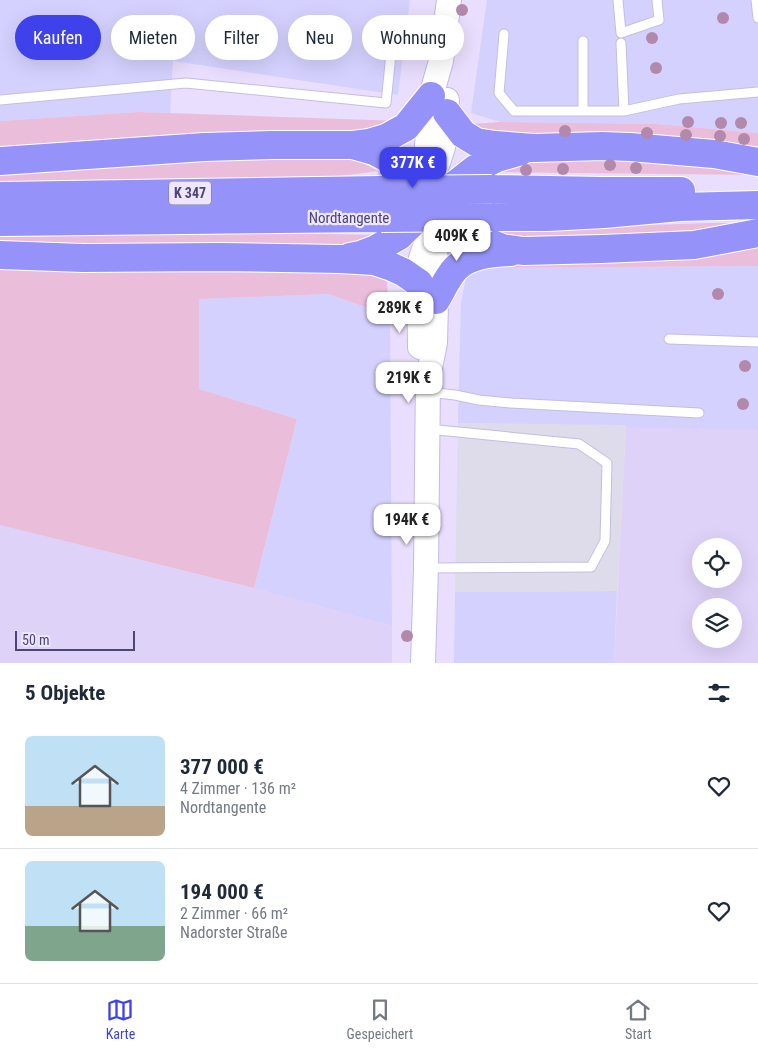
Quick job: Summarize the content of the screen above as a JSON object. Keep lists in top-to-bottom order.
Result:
{
  "streets": {
    "highway": ["K 347", "Nordtangente"]
  },
  "scale_bar": "50 m",
  "page": {
    "chip": [
      "Kaufen",
      "Mieten",
      "Filter",
      "Neu",
      "Wohnung"
    ],
    "price": [
      "377K €",
      "409K €",
      "289K €",
      "219K €",
      "194K €"
    ],
    "scale": "50 m",
    "heading": "5 Objekte",
    "list": [
      {
        "name": "377 000 €",
        "note": "4 Zimmer · 136 m² · Nordtangente"
      },
      {
        "name": "194 000 €",
        "note": "2 Zimmer · 66 m² · Nadorster Straße"
      }
    ],
    "tabs": ["Karte", "Gespeichert", "Start"]
  }
}
